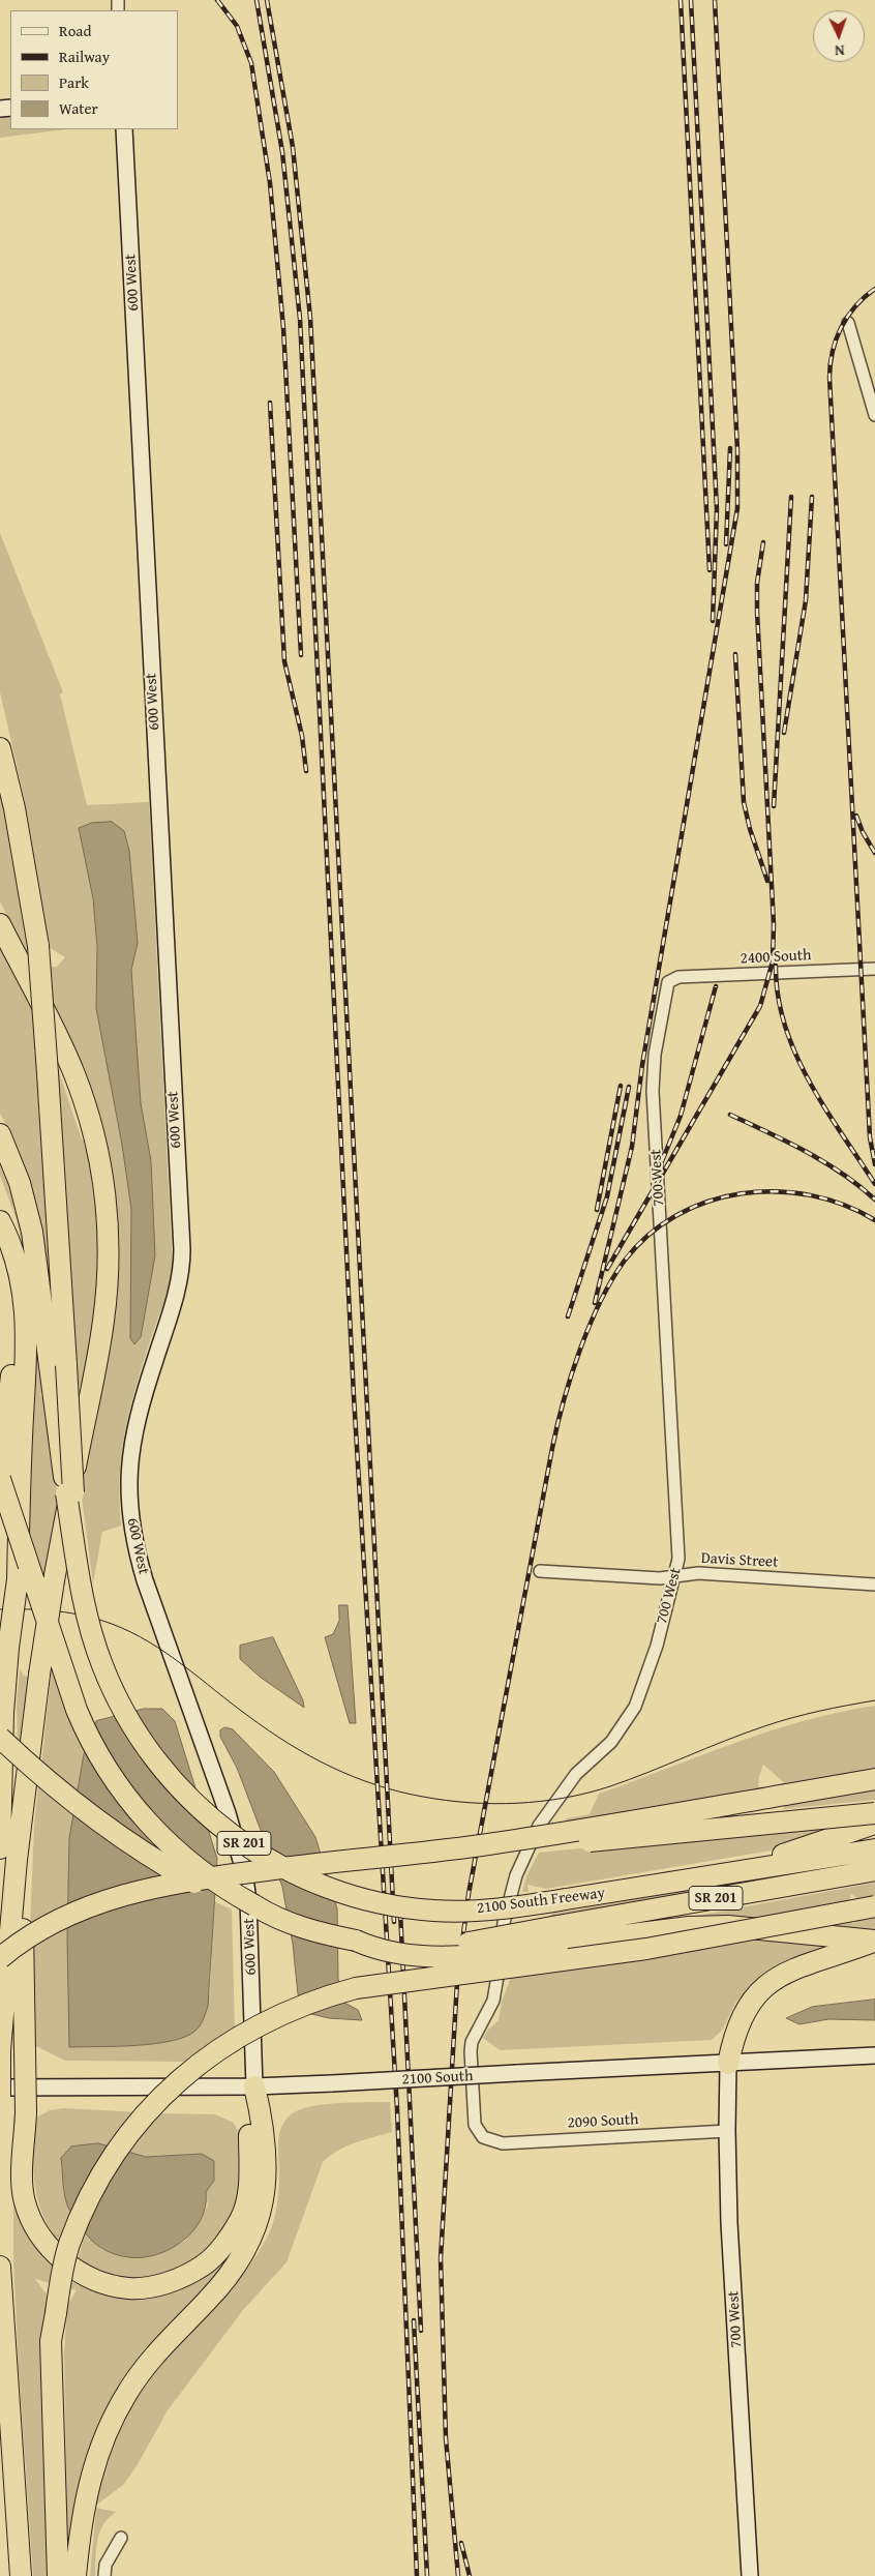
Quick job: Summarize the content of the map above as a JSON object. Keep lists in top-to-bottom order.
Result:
{
  "streets": {
    "highway": ["SR 201", "2100 South Freeway"],
    "street": [
      "600 West",
      "2400 South",
      "700 West",
      "Davis Street",
      "2100 South",
      "2090 South"
    ]
  },
  "crossings": [
    ["600 West", "2100 South"],
    ["2400 South", "700 West"],
    ["700 West", "Davis Street"],
    ["700 West", "2100 South"],
    ["700 West", "2090 South"]
  ],
  "legend": [
    "Road",
    "Railway",
    "Park",
    "Water"
  ],
  "north": "bottom"
}
